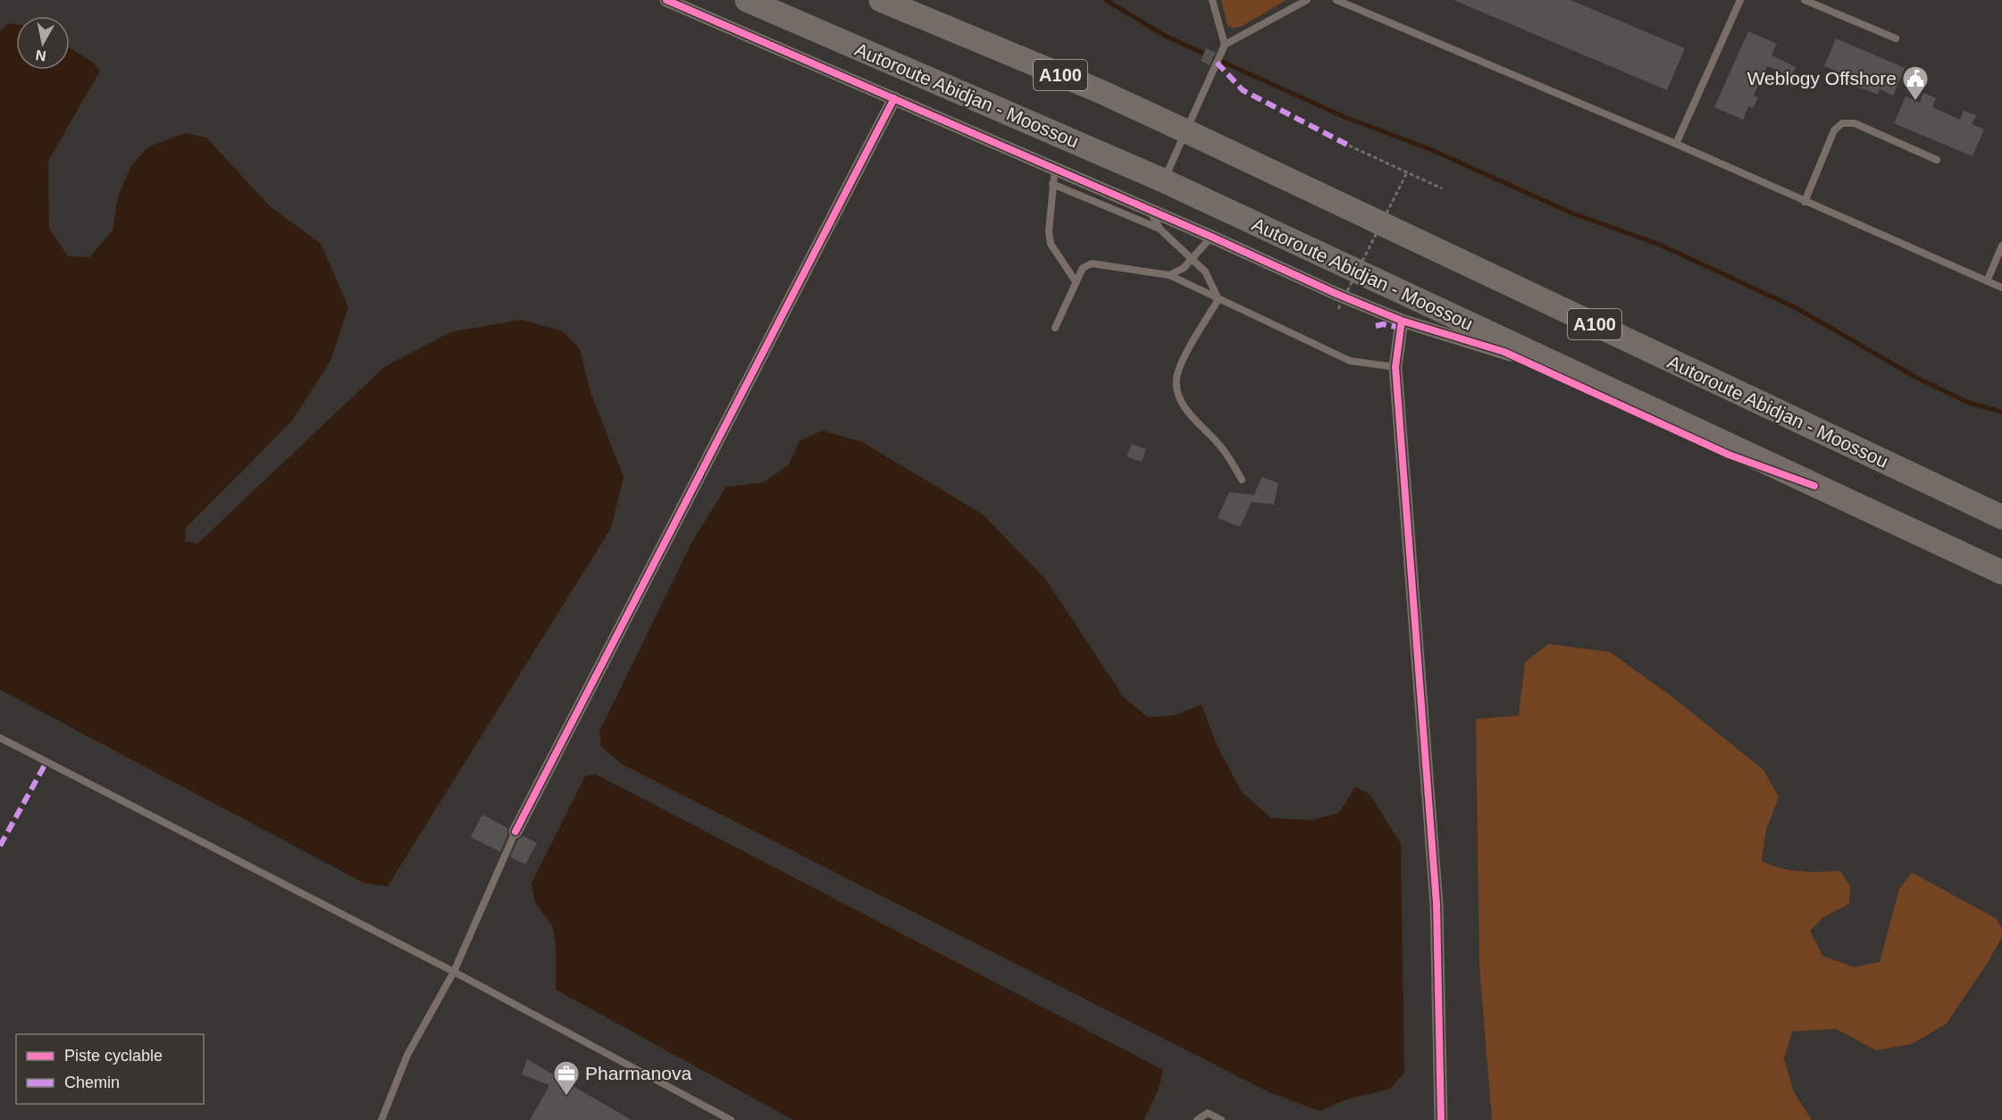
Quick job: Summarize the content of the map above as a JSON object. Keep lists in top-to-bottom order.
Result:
{
  "streets": {
    "highway": ["A100", "Autoroute Abidjan - Moossou"]
  },
  "places": {
    "public building": ["Weblogy Offshore"],
    "office": ["Pharmanova"]
  },
  "legend": ["Piste cyclable", "Chemin"],
  "north": "bottom"
}
